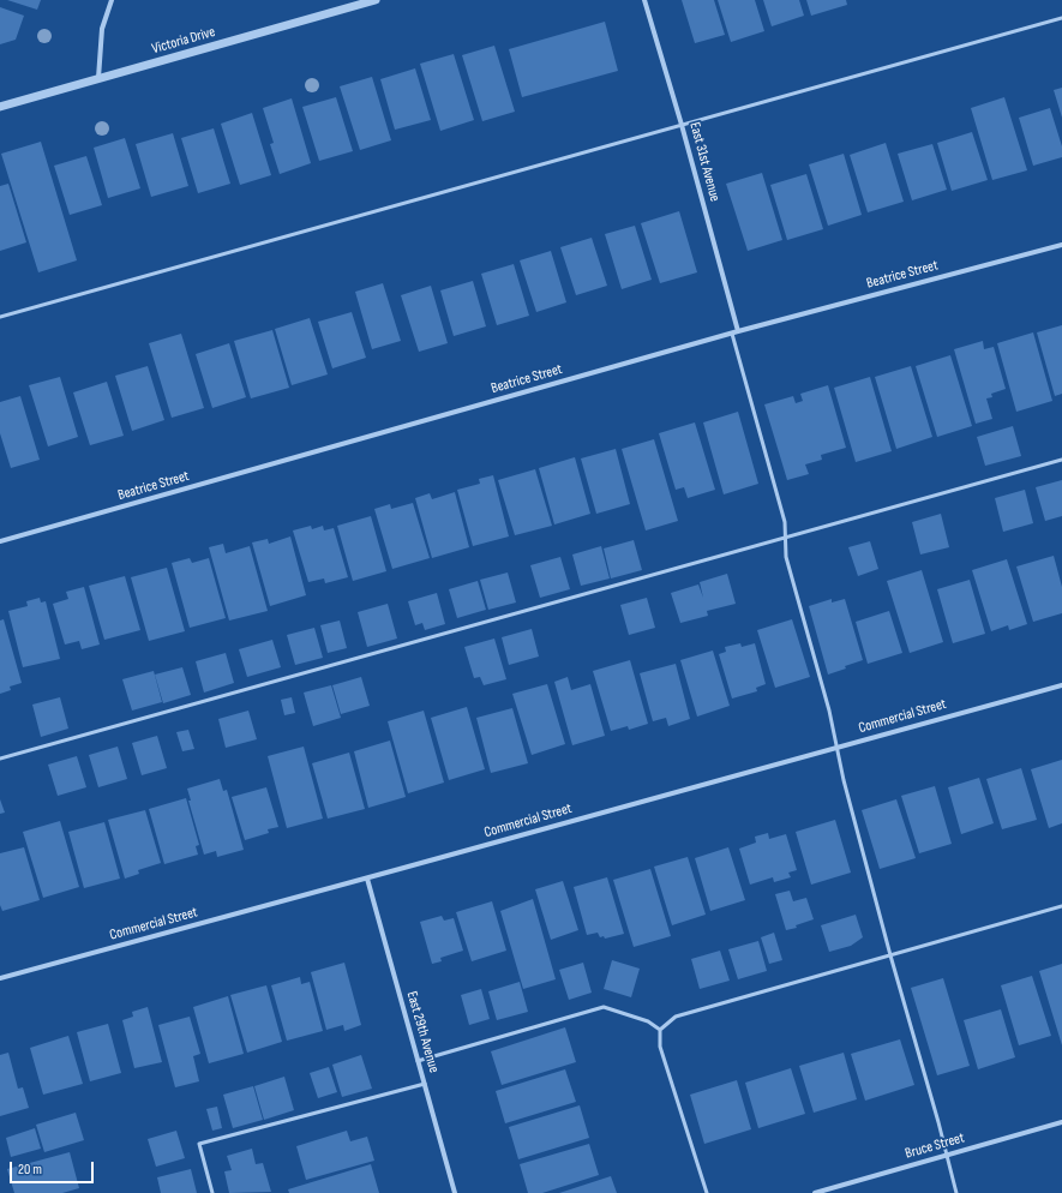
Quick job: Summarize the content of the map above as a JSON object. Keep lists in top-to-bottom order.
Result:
{
  "streets": {
    "street": [
      "Victoria Drive",
      "East 31st Avenue",
      "Beatrice Street",
      "Commercial Street",
      "East 29th Avenue",
      "Bruce Street"
    ]
  },
  "crossings": [
    ["East 31st Avenue", "Beatrice Street"],
    ["Commercial Street", "East 29th Avenue"]
  ],
  "scale_bar": "20 m"
}
